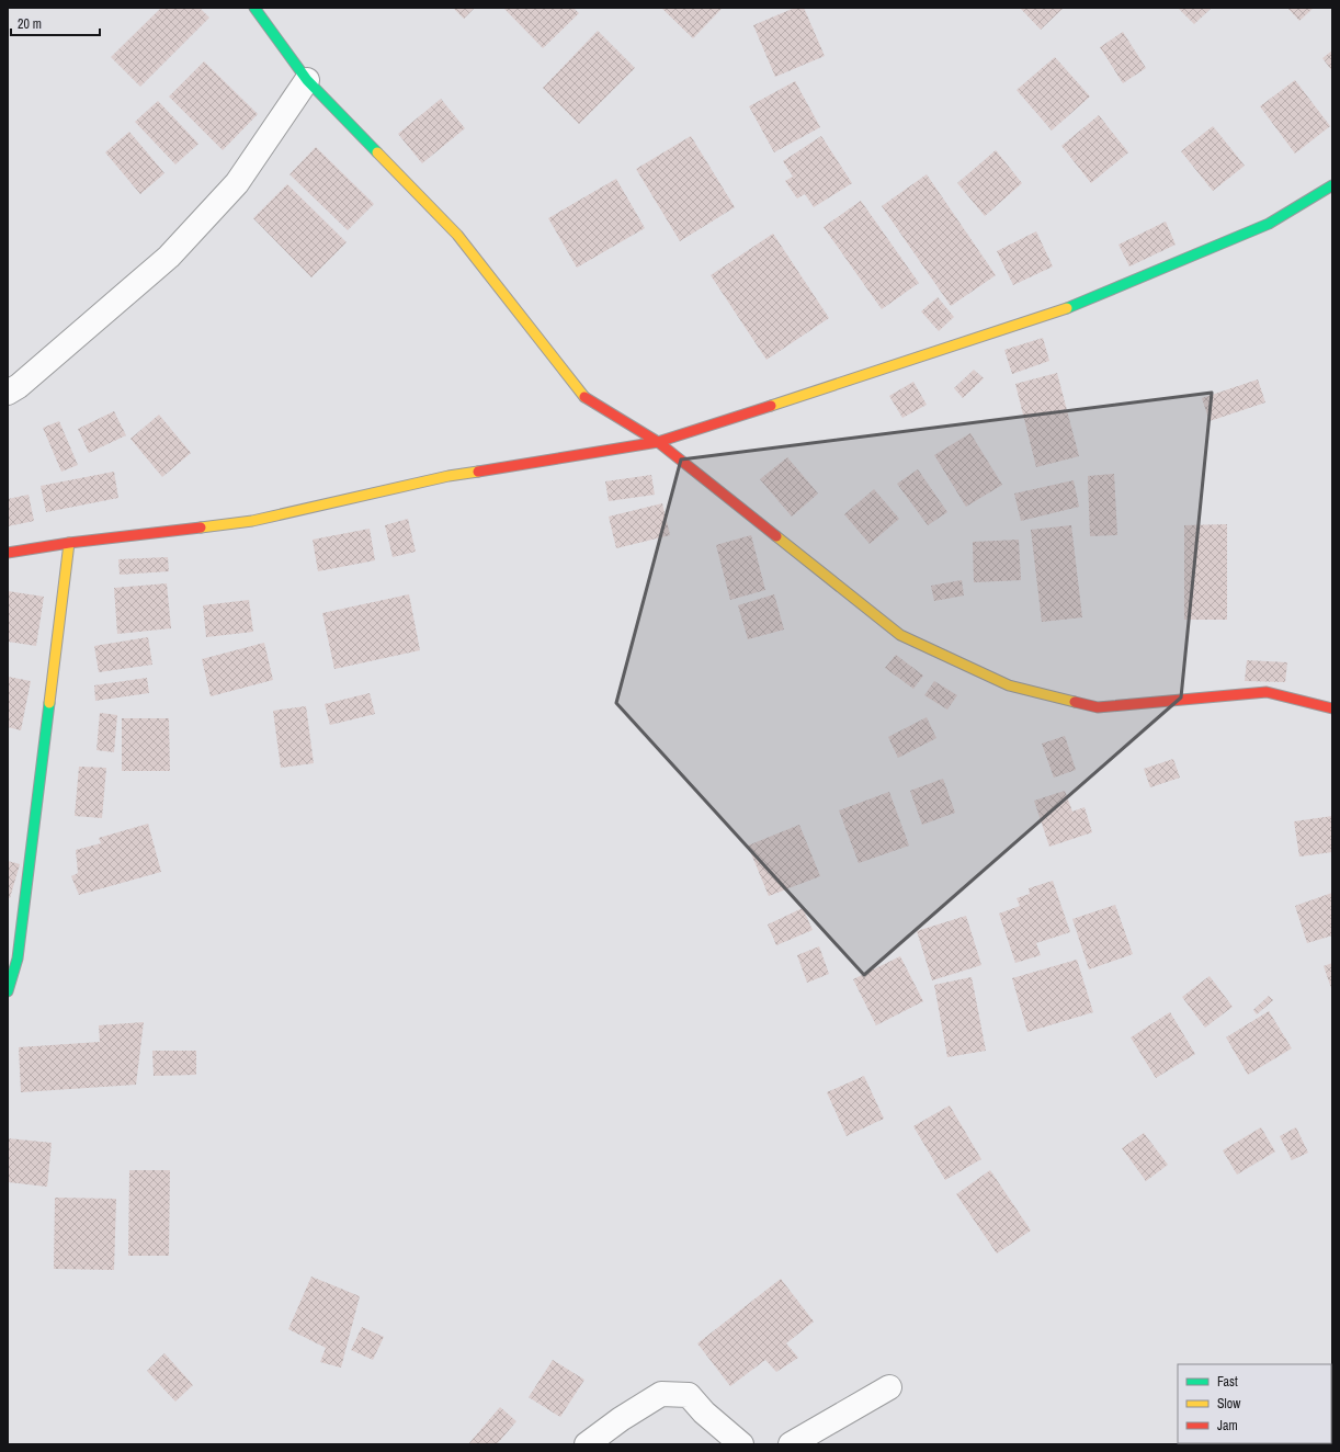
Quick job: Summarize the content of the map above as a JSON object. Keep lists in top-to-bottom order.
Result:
{
  "legend": ["Fast", "Slow", "Jam"],
  "scale_bar": "20 m"
}
